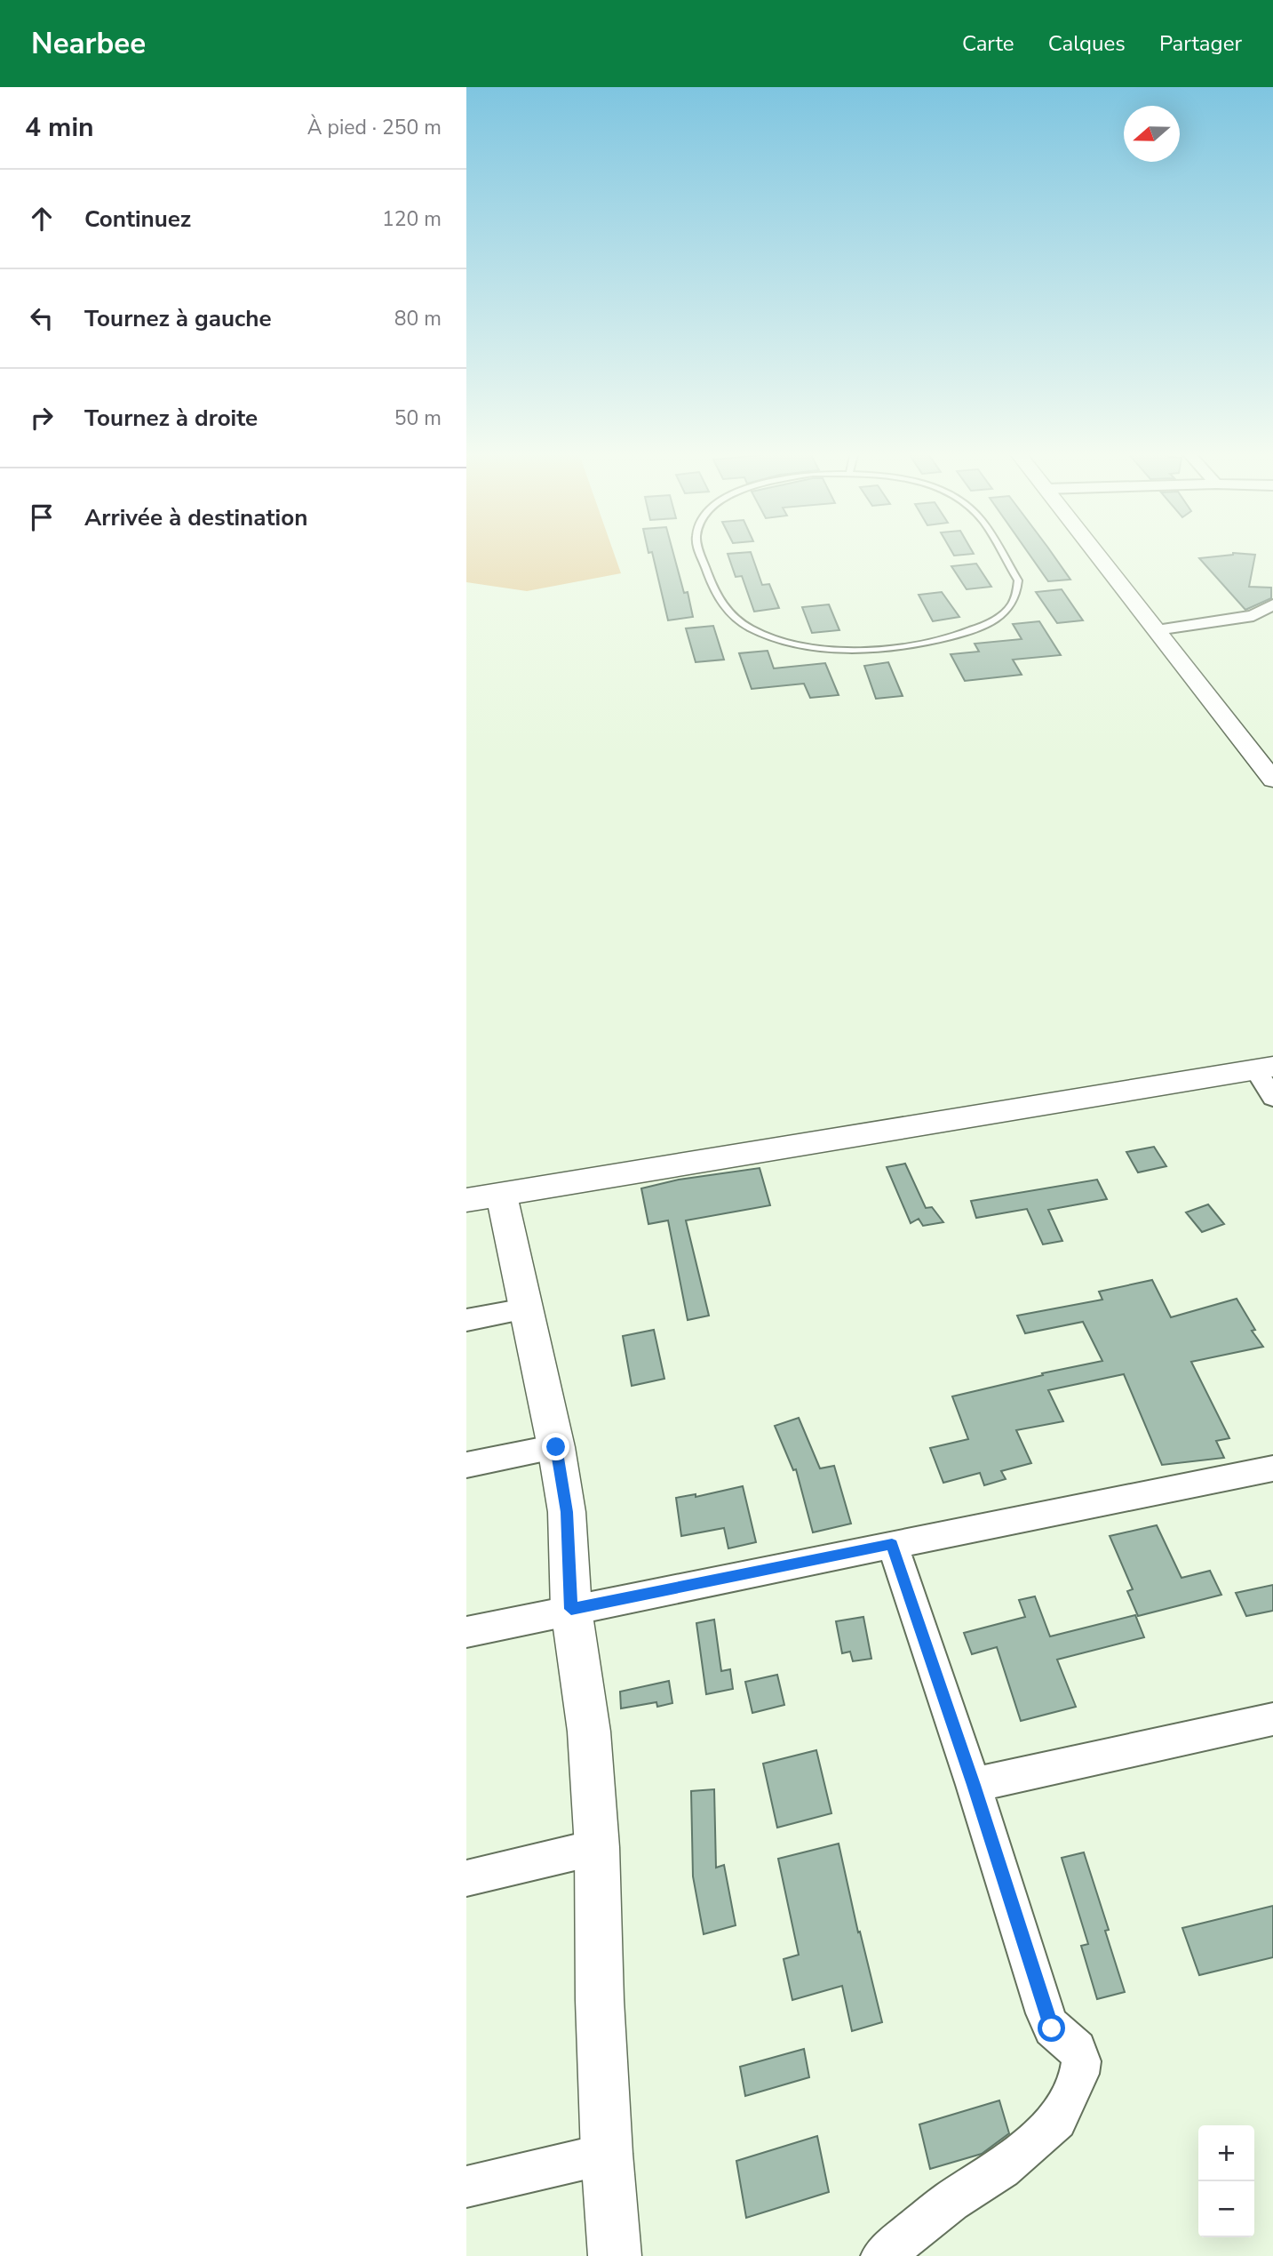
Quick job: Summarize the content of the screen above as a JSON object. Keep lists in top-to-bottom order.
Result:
{
  "north": "left",
  "page": {
    "header": "Nearbee",
    "nav": ["Carte", "Calques", "Partager"],
    "heading": ["4 min", "À pied · 250 m"],
    "list": [
      ["Continuez", "120 m"],
      ["Tournez à gauche", "80 m"],
      ["Tournez à droite", "50 m"],
      "Arrivée à destination"
    ],
    "map_buttons": ["+", "−"]
  }
}
